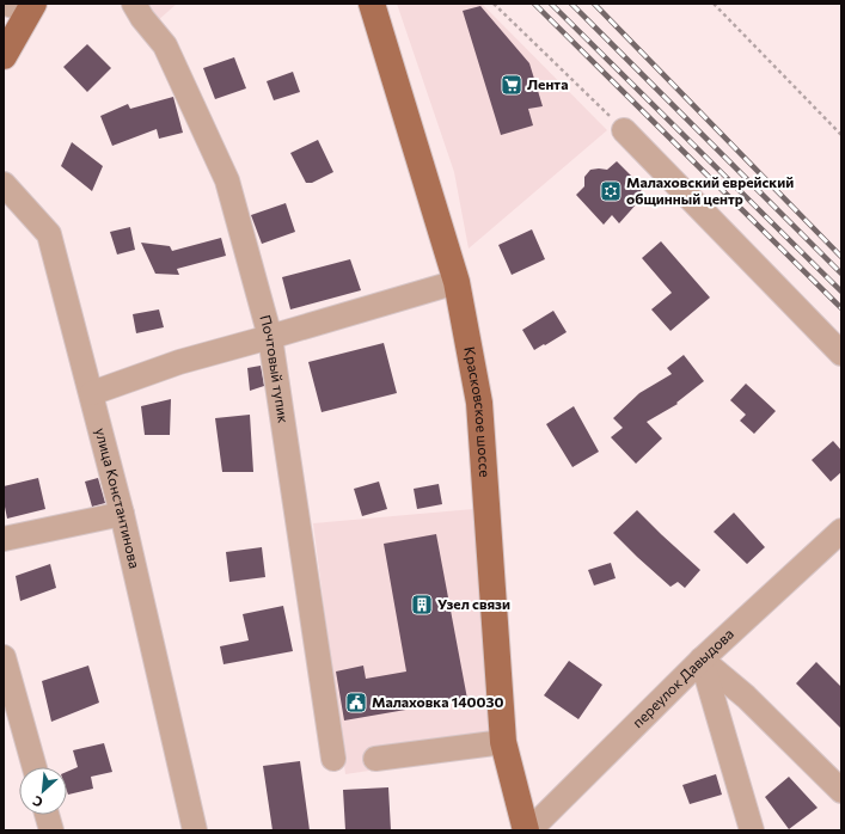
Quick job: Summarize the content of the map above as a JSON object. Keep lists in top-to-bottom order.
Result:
{
  "streets": {
    "main road": ["Красковское шоссе"],
    "street": ["Почтовый тупик", "улица Константинова", "переулок Давыдова"]
  },
  "crossings": [
    ["Красковское шоссе", "переулок Давыдова"]
  ],
  "places": {
    "supermarket": ["Лента"],
    "synagogue": ["Малаховский еврейский общинный центр"],
    "building": ["Узел связи"],
    "public building": ["Малаховка 140030"]
  },
  "north": "bottom left"
}
